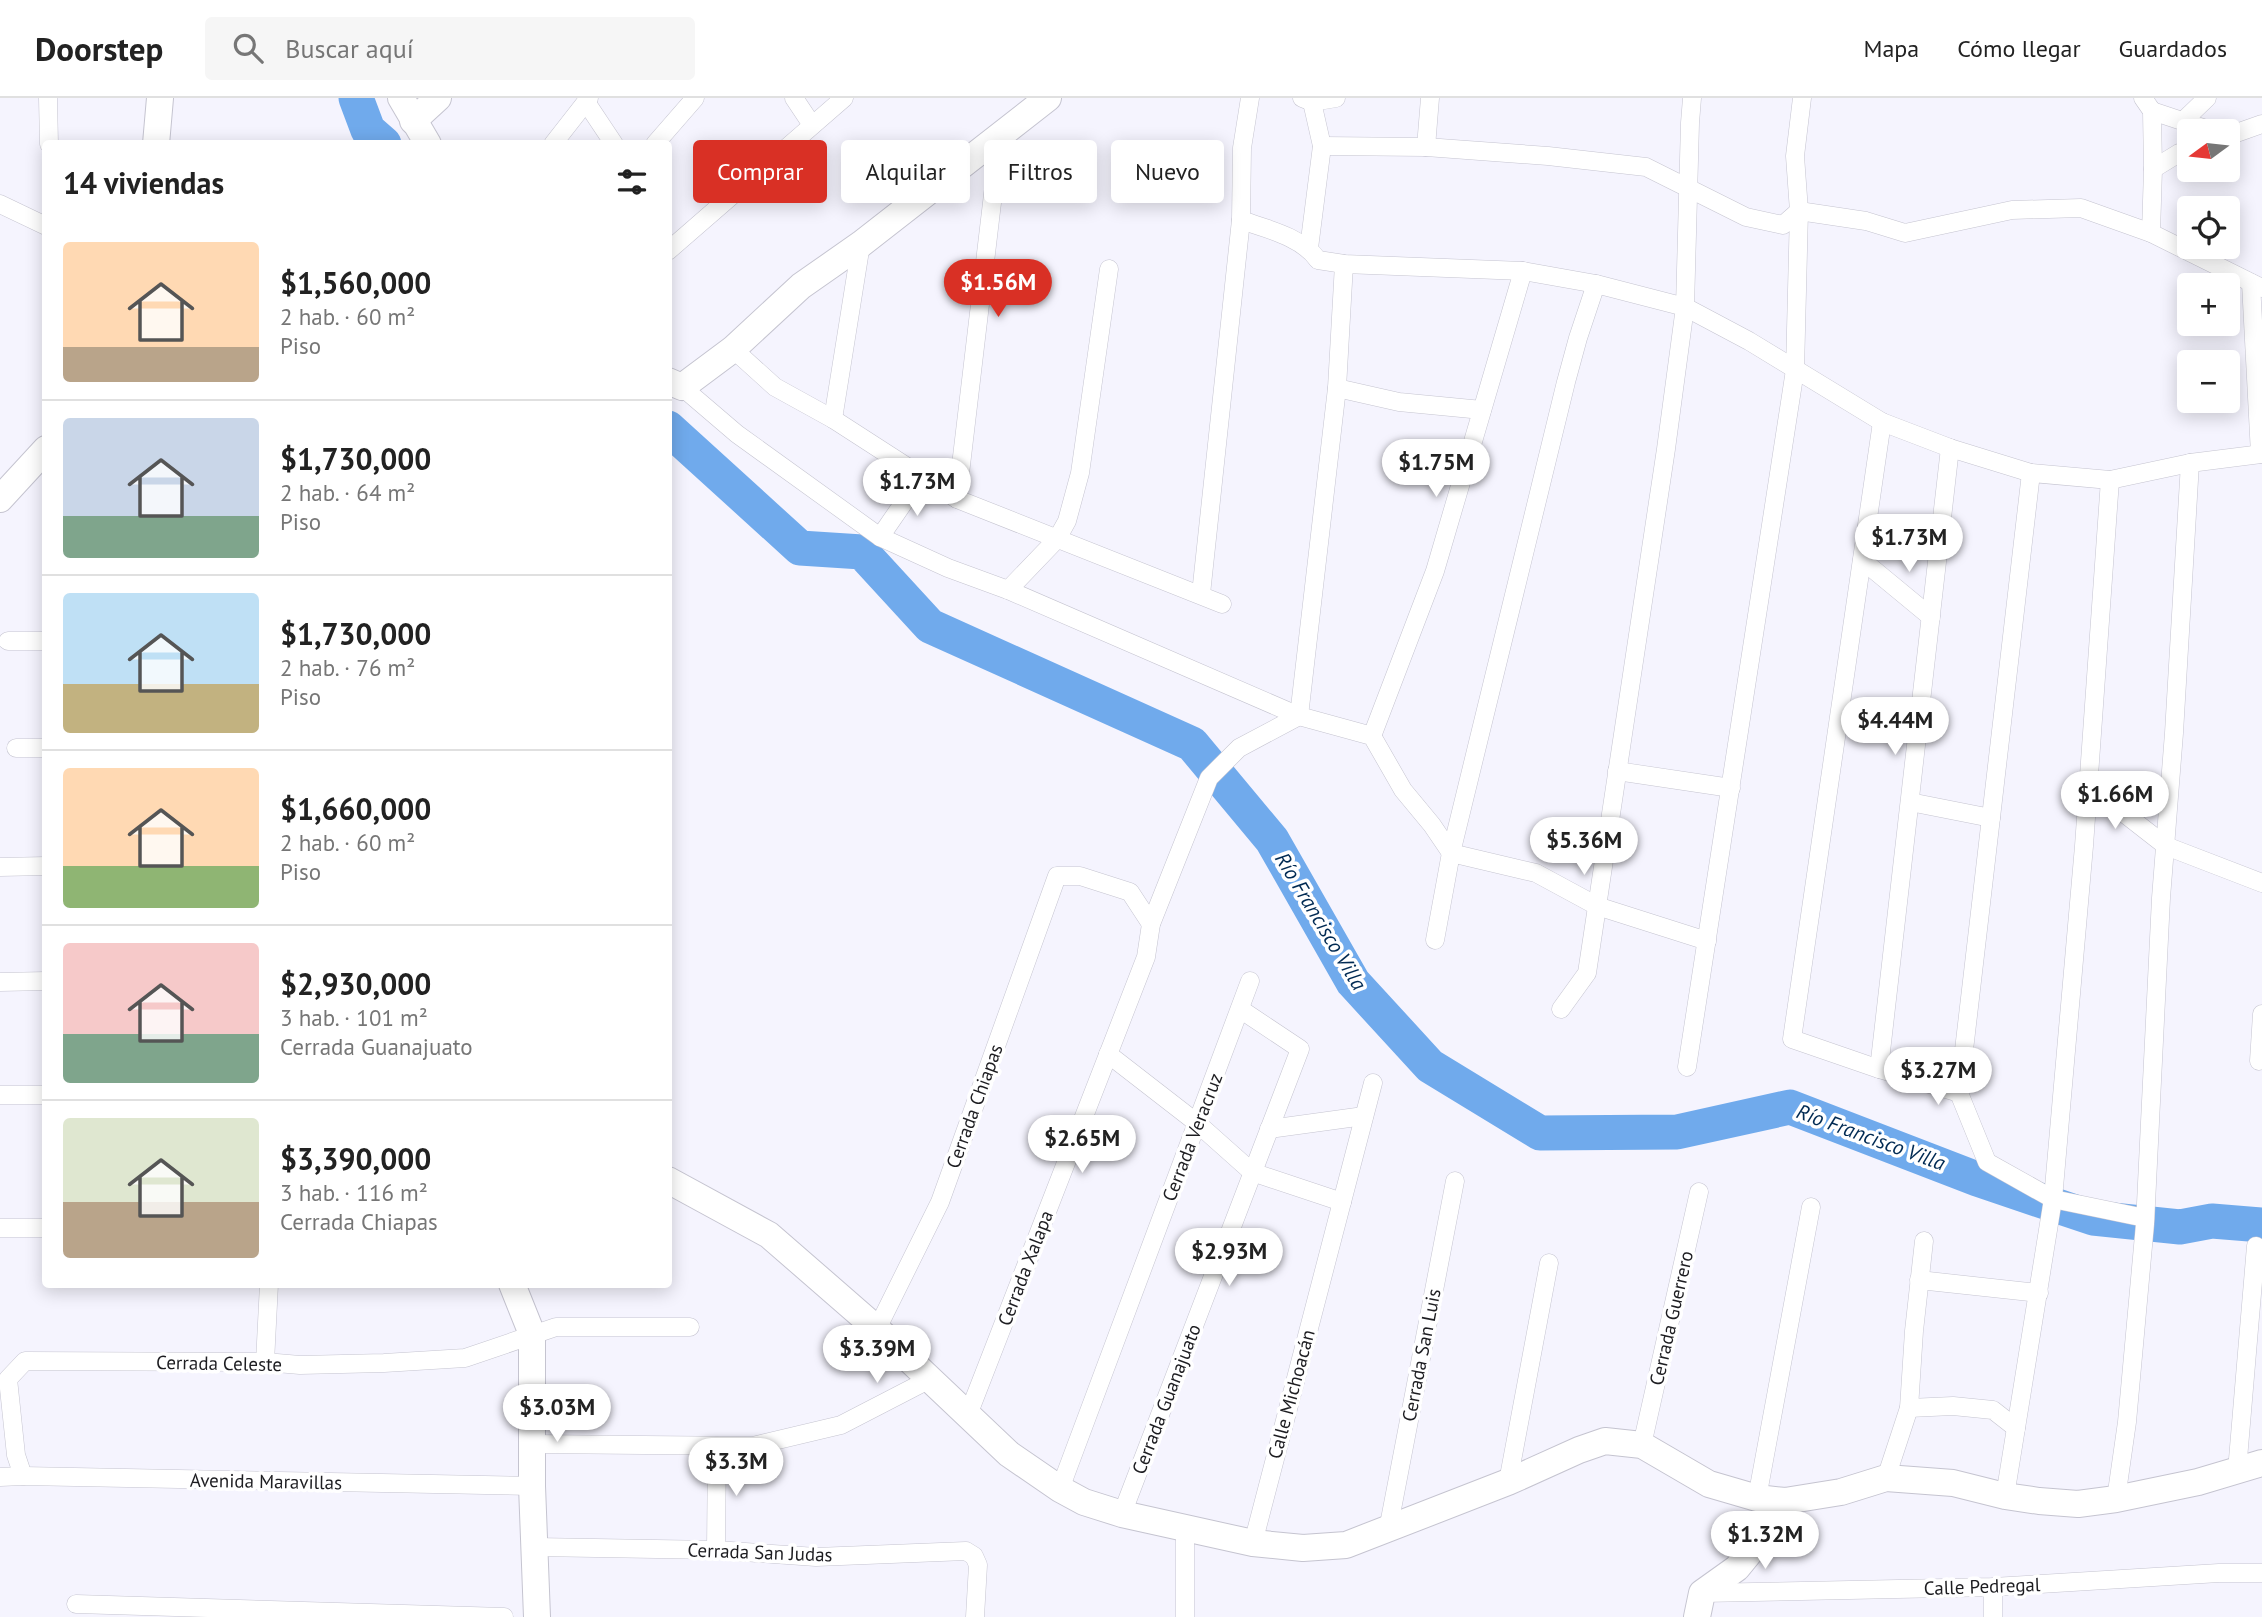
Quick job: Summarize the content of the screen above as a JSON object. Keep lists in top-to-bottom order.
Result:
{
  "streets": {
    "street": [
      "Cerrada Chiapas",
      "Cerrada Veracruz",
      "Cerrada Xalapa",
      "Cerrada Guerrero",
      "Cerrada San Luis",
      "Cerrada Celeste",
      "Calle Michoacán",
      "Cerrada Guanajuato",
      "Avenida Maravillas",
      "Cerrada San Judas",
      "Calle Pedregal"
    ]
  },
  "crossings": [
    ["Cerrada Chiapas", "Cerrada Xalapa"],
    ["Cerrada Veracruz", "Cerrada Guanajuato"],
    ["Cerrada Celeste", "Avenida Maravillas"]
  ],
  "water": ["Río Francisco Villa"],
  "north": "left",
  "page": {
    "header": "Doorstep",
    "search": "Buscar aquí",
    "nav": ["Mapa", "Cómo llegar", "Guardados"],
    "map_buttons": ["+", "−"],
    "chip": [
      "Comprar",
      "Alquilar",
      "Filtros",
      "Nuevo"
    ],
    "heading": "14 viviendas",
    "list": [
      {
        "name": "$1,560,000",
        "note": "2 hab. · 60 m² · Piso"
      },
      {
        "name": "$1,730,000",
        "note": "2 hab. · 64 m² · Piso"
      },
      {
        "name": "$1,730,000",
        "note": "2 hab. · 76 m² · Piso"
      },
      {
        "name": "$1,660,000",
        "note": "2 hab. · 60 m² · Piso"
      },
      {
        "name": "$2,930,000",
        "note": "3 hab. · 101 m² · Cerrada Guanajuato"
      },
      {
        "name": "$3,390,000",
        "note": "3 hab. · 116 m² · Cerrada Chiapas"
      }
    ],
    "price": [
      "$1.56M",
      "$1.75M",
      "$1.73M",
      "$1.73M",
      "$4.44M",
      "$1.66M",
      "$5.36M",
      "$3.27M",
      "$2.65M",
      "$2.93M",
      "$3.39M",
      "$3.03M",
      "$3.3M",
      "$1.32M"
    ]
  }
}
